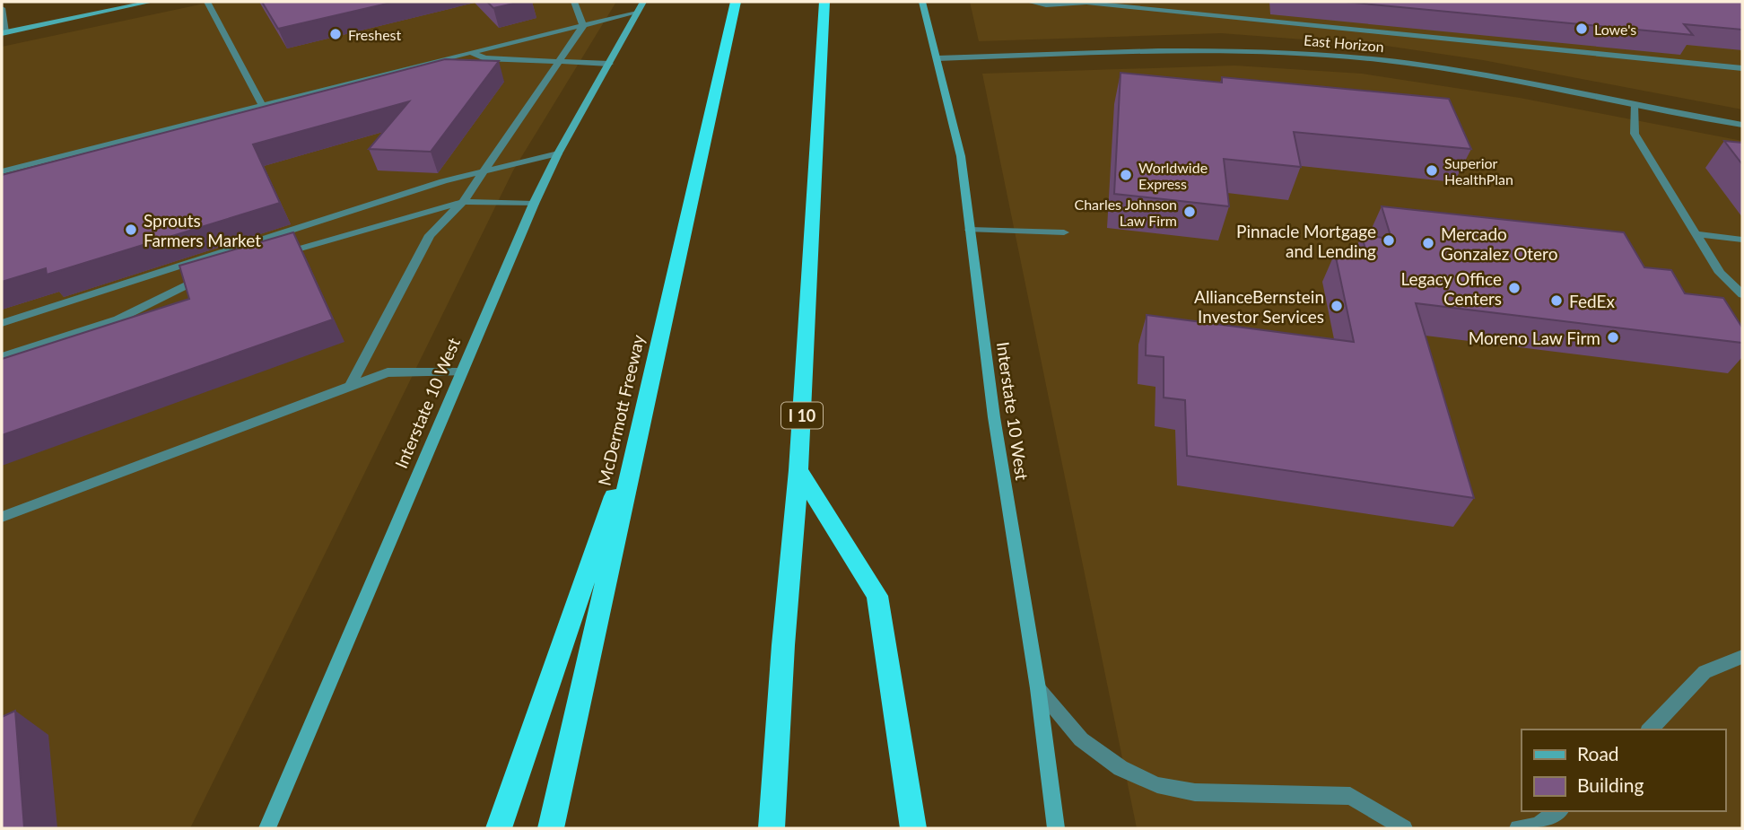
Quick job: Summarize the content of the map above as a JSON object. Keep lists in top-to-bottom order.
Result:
{
  "streets": {
    "highway": ["McDermott Freeway", "I 10"],
    "main road": ["Interstate 10 West"],
    "street": ["East Horizon"]
  },
  "crossings": [
    ["East Horizon", "Interstate 10 West"]
  ],
  "places": [
    "Lowe's",
    "Freshest",
    "Superior HealthPlan",
    "Worldwide Express",
    "Charles Johnson Law Firm",
    "Sprouts Farmers Market",
    "Pinnacle Mortgage and Lending",
    "Mercado Gonzalez Otero",
    "Legacy Office Centers",
    "FedEx",
    "AllianceBernstein Investor Services",
    "Moreno Law Firm"
  ],
  "legend": ["Road", "Building"]
}
